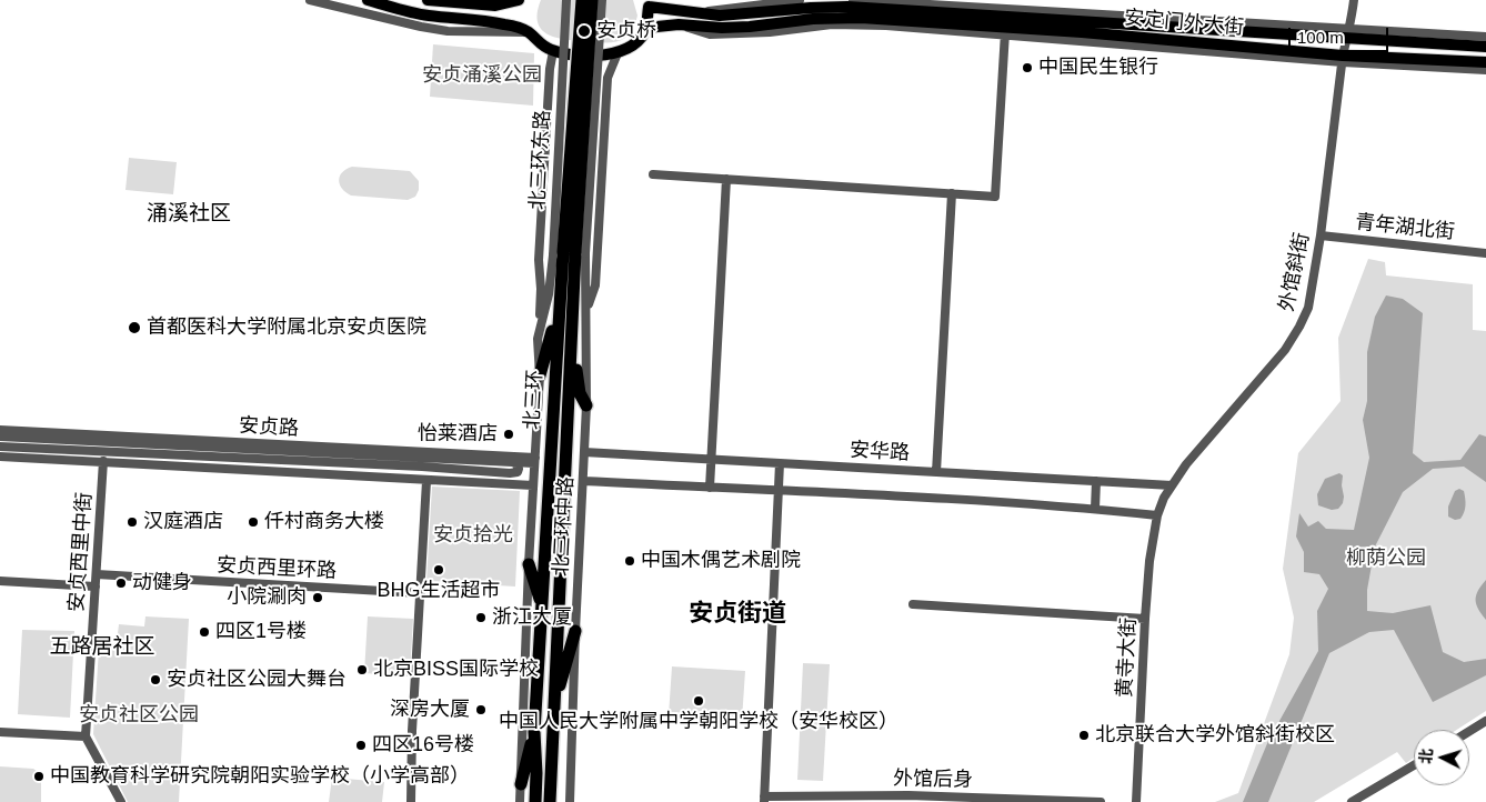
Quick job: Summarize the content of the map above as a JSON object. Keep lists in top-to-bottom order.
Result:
{
  "streets": {
    "highway": ["北三环"],
    "main road": ["安定门外大街"],
    "street": [
      "北三环东路",
      "青年湖北街",
      "外馆斜街",
      "安贞路",
      "安华路",
      "北三环中路",
      "安贞西里中街",
      "安贞西里环路",
      "黄寺大街",
      "外馆后身"
    ]
  },
  "crossings": [
    ["安定门外大街", "外馆斜街"],
    ["北三环东路", "北三环"],
    ["北三环东路", "北三环中路"],
    ["青年湖北街", "外馆斜街"],
    ["外馆斜街", "安华路"],
    ["外馆斜街", "黄寺大街"],
    ["北三环", "北三环中路"],
    ["安贞路", "北三环中路"],
    ["安华路", "北三环中路"],
    ["安贞西里中街", "安贞西里环路"]
  ],
  "districts": ["涌溪社区", "安贞街道", "五路居社区"],
  "parks": [
    "安贞涌溪公园",
    "安贞拾光",
    "柳荫公园",
    "安贞社区公园"
  ],
  "places": [
    "安贞桥",
    "中国民生银行",
    "首都医科大学附属北京安贞医院",
    "怡莱酒店",
    "汉庭酒店",
    "仟村商务大楼",
    "中国木偶艺术剧院",
    "BHG生活超市",
    "动健身",
    "小院涮肉",
    "浙江大厦",
    "四区1号楼",
    "北京BISS国际学校",
    "安贞社区公园大舞台",
    "中国人民大学附属中学朝阳学校（安华校区）",
    "深房大厦",
    "北京联合大学外馆斜街校区",
    "四区16号楼",
    "中国教育科学研究院朝阳实验学校（小学高部）"
  ],
  "scale_bar": "100 m",
  "north": "left"
}
